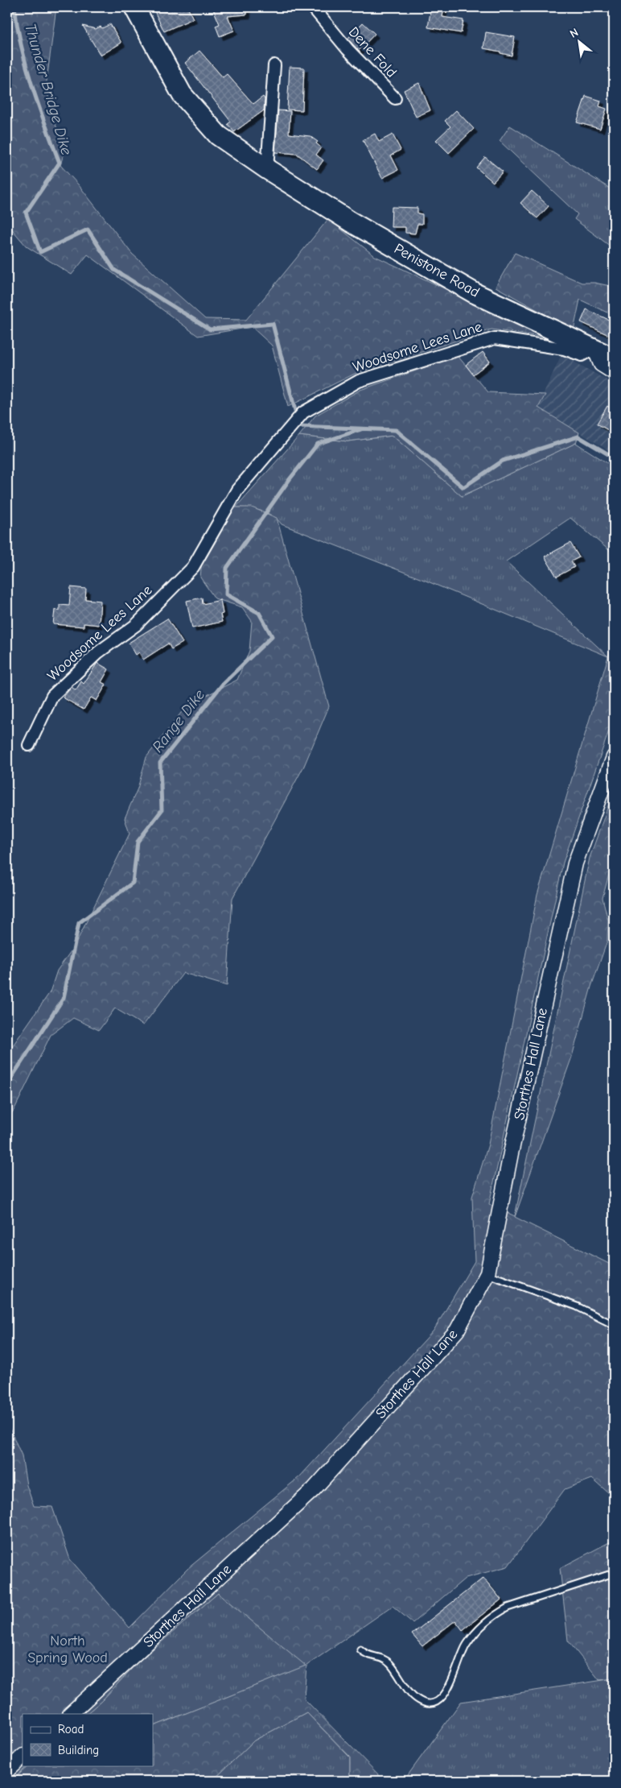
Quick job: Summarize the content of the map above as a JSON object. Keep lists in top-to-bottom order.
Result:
{
  "streets": {
    "highway": ["Penistone Road"],
    "street": ["Dene Fold", "Woodsome Lees Lane", "Storthes Hall Lane"]
  },
  "crossings": [
    ["Penistone Road", "Woodsome Lees Lane"]
  ],
  "water": ["Thunder Bridge Dike", "Range Dike"],
  "parks": ["North Spring Wood"],
  "legend": ["Road", "Building"],
  "north": "top left"
}
